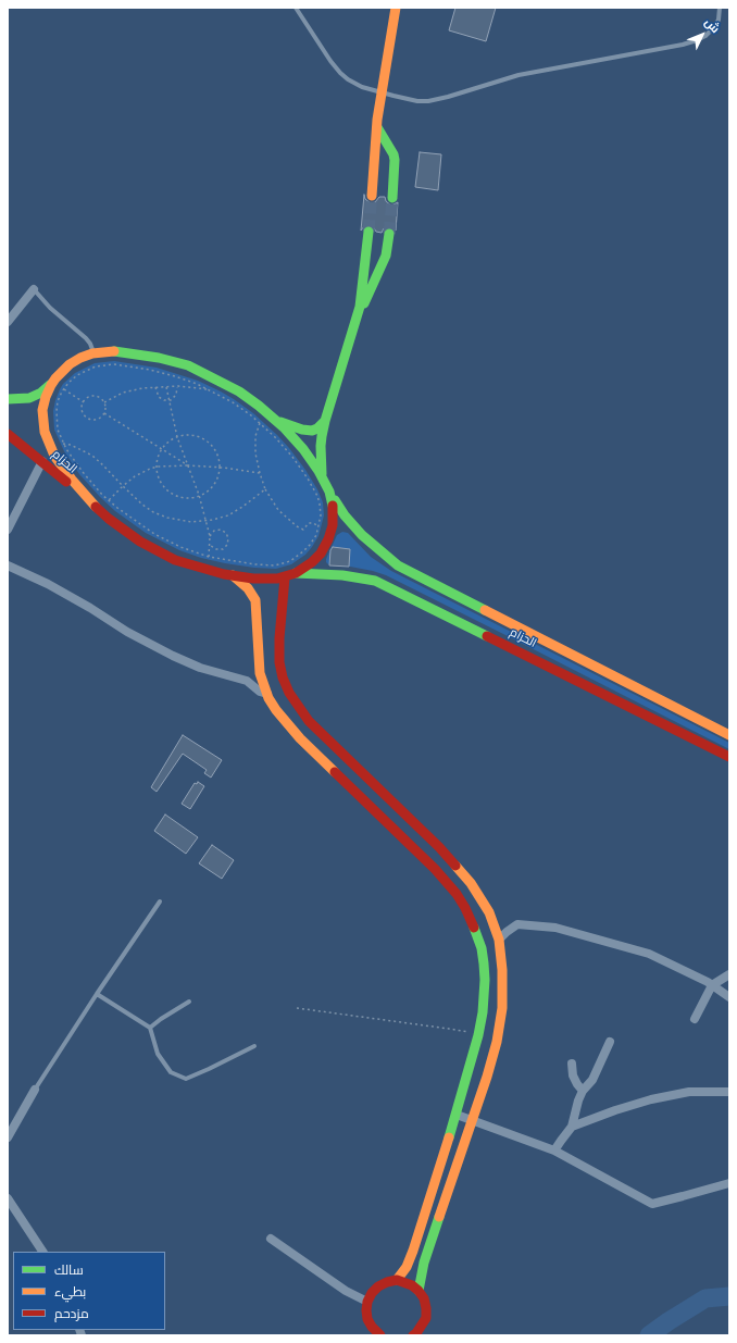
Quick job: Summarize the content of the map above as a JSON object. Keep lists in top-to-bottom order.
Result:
{
  "streets": {
    "street": ["الحزام"]
  },
  "legend": ["سالك", "بطيء", "مزدحم"],
  "north": "top right"
}
